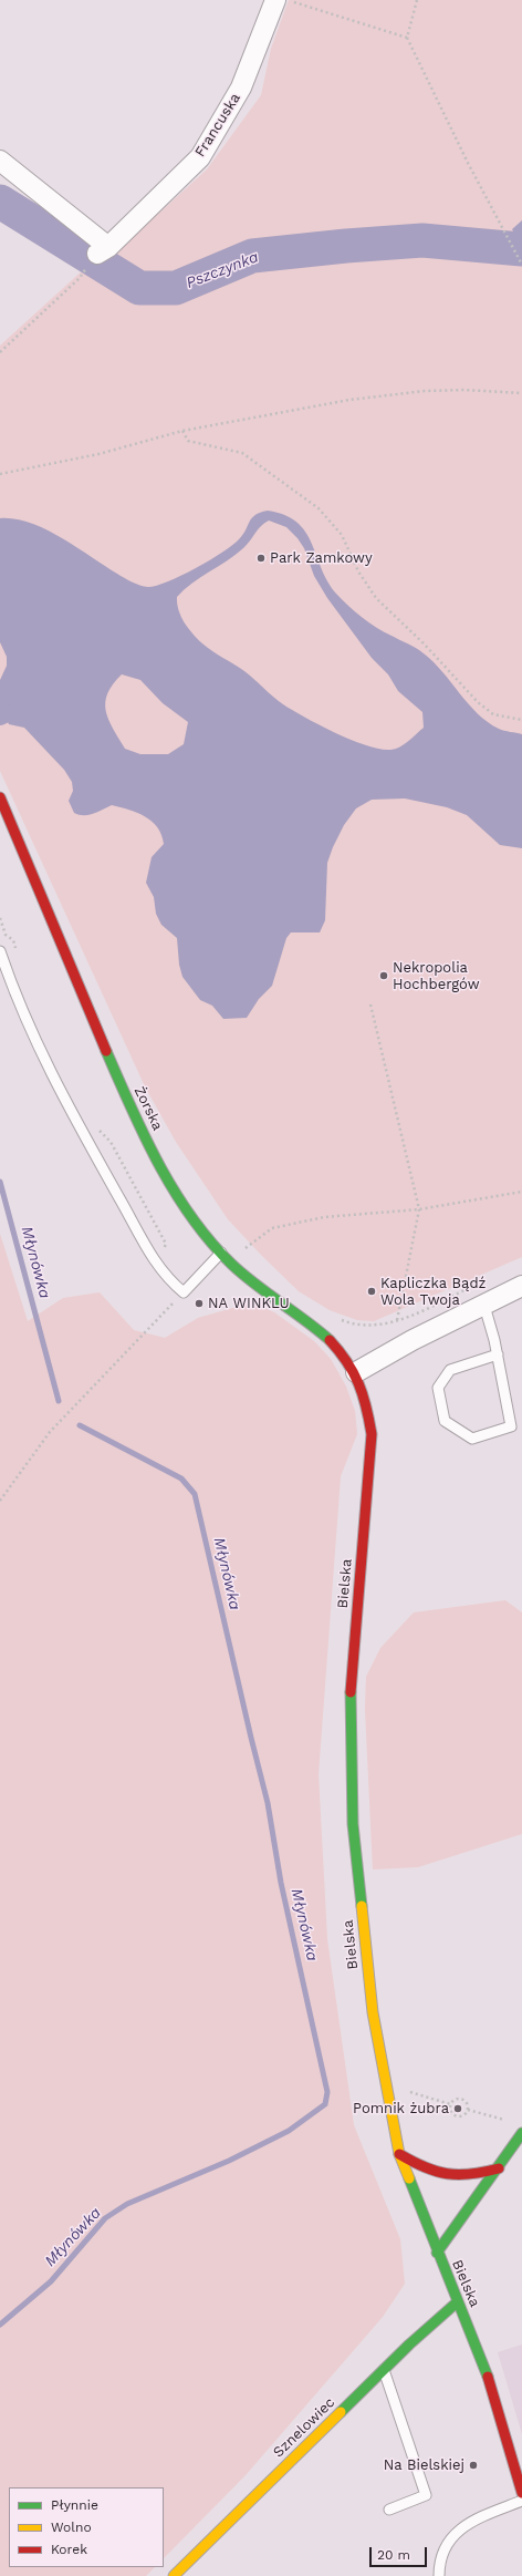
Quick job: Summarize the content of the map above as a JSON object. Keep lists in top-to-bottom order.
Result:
{
  "streets": {
    "main road": ["Żorska", "Bielska", "Sznelowiec"],
    "street": ["Francuska"]
  },
  "crossings": [
    ["Żorska", "Bielska"],
    ["Bielska", "Sznelowiec"]
  ],
  "water": ["Pszczynka", "Młynówka"],
  "places": [
    "Park Zamkowy",
    "Nekropolia Hochbergów",
    "Kapliczka Bądź Wola Twoja",
    "NA WINKLU",
    "Pomnik żubra",
    "Na Bielskiej"
  ],
  "legend": ["Płynnie", "Wolno", "Korek"],
  "scale_bar": "20 m"
}
